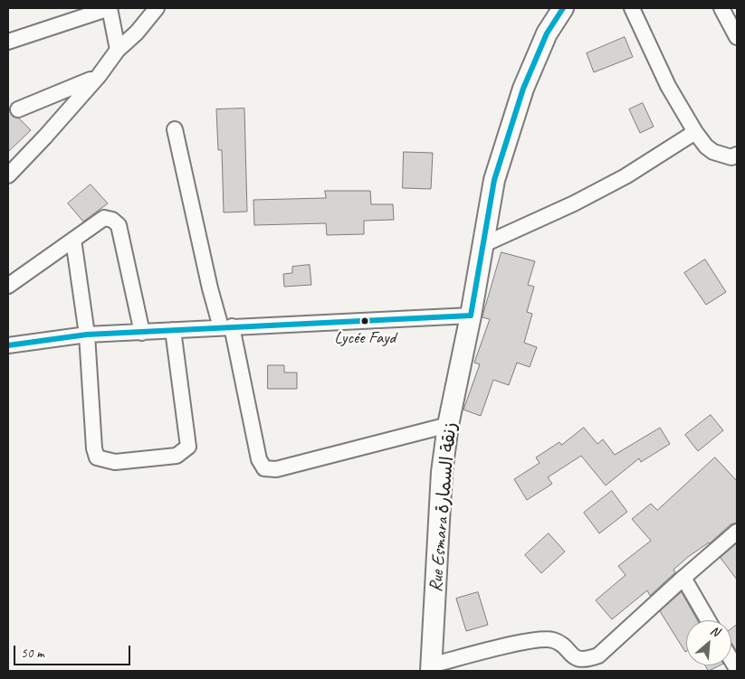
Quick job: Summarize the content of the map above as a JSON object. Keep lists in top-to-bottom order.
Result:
{
  "streets": {
    "street": ["Rue Esmara زنقة السمارة"]
  },
  "places": ["Lycée Fayd"],
  "scale_bar": "50 m",
  "north": "top right"
}
